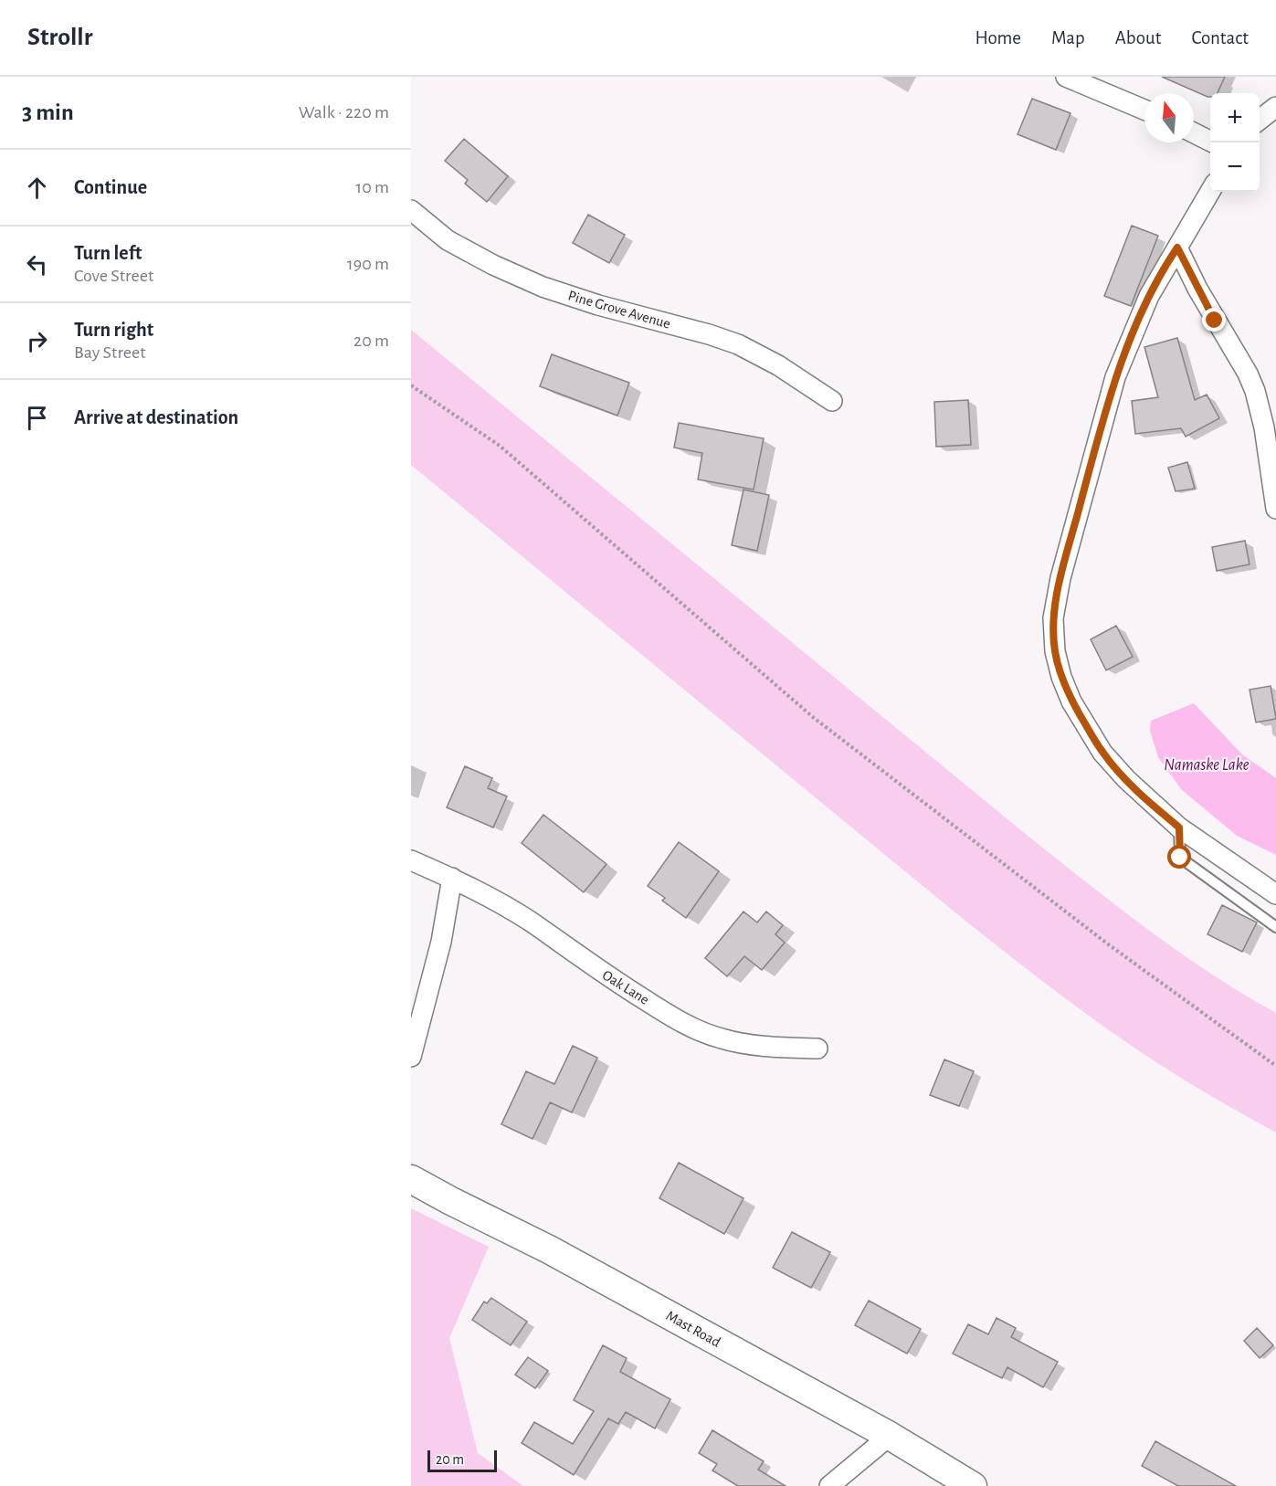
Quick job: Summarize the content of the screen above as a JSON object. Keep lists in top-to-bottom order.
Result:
{
  "streets": {
    "main road": ["Mast Road"],
    "street": ["Pine Grove Avenue", "Oak Lane"]
  },
  "water": ["Namaske Lake"],
  "scale_bar": "20 m",
  "north": "top",
  "page": {
    "header": "Strollr",
    "nav": [
      "Home",
      "Map",
      "About",
      "Contact"
    ],
    "heading": ["3 min", "Walk · 220 m"],
    "map_buttons": ["+", "−"],
    "list": [
      ["Continue", "10 m"],
      ["Turn left", "Cove Street", "190 m"],
      ["Turn right", "Bay Street", "20 m"],
      "Arrive at destination"
    ],
    "scale": "20 m"
  }
}
